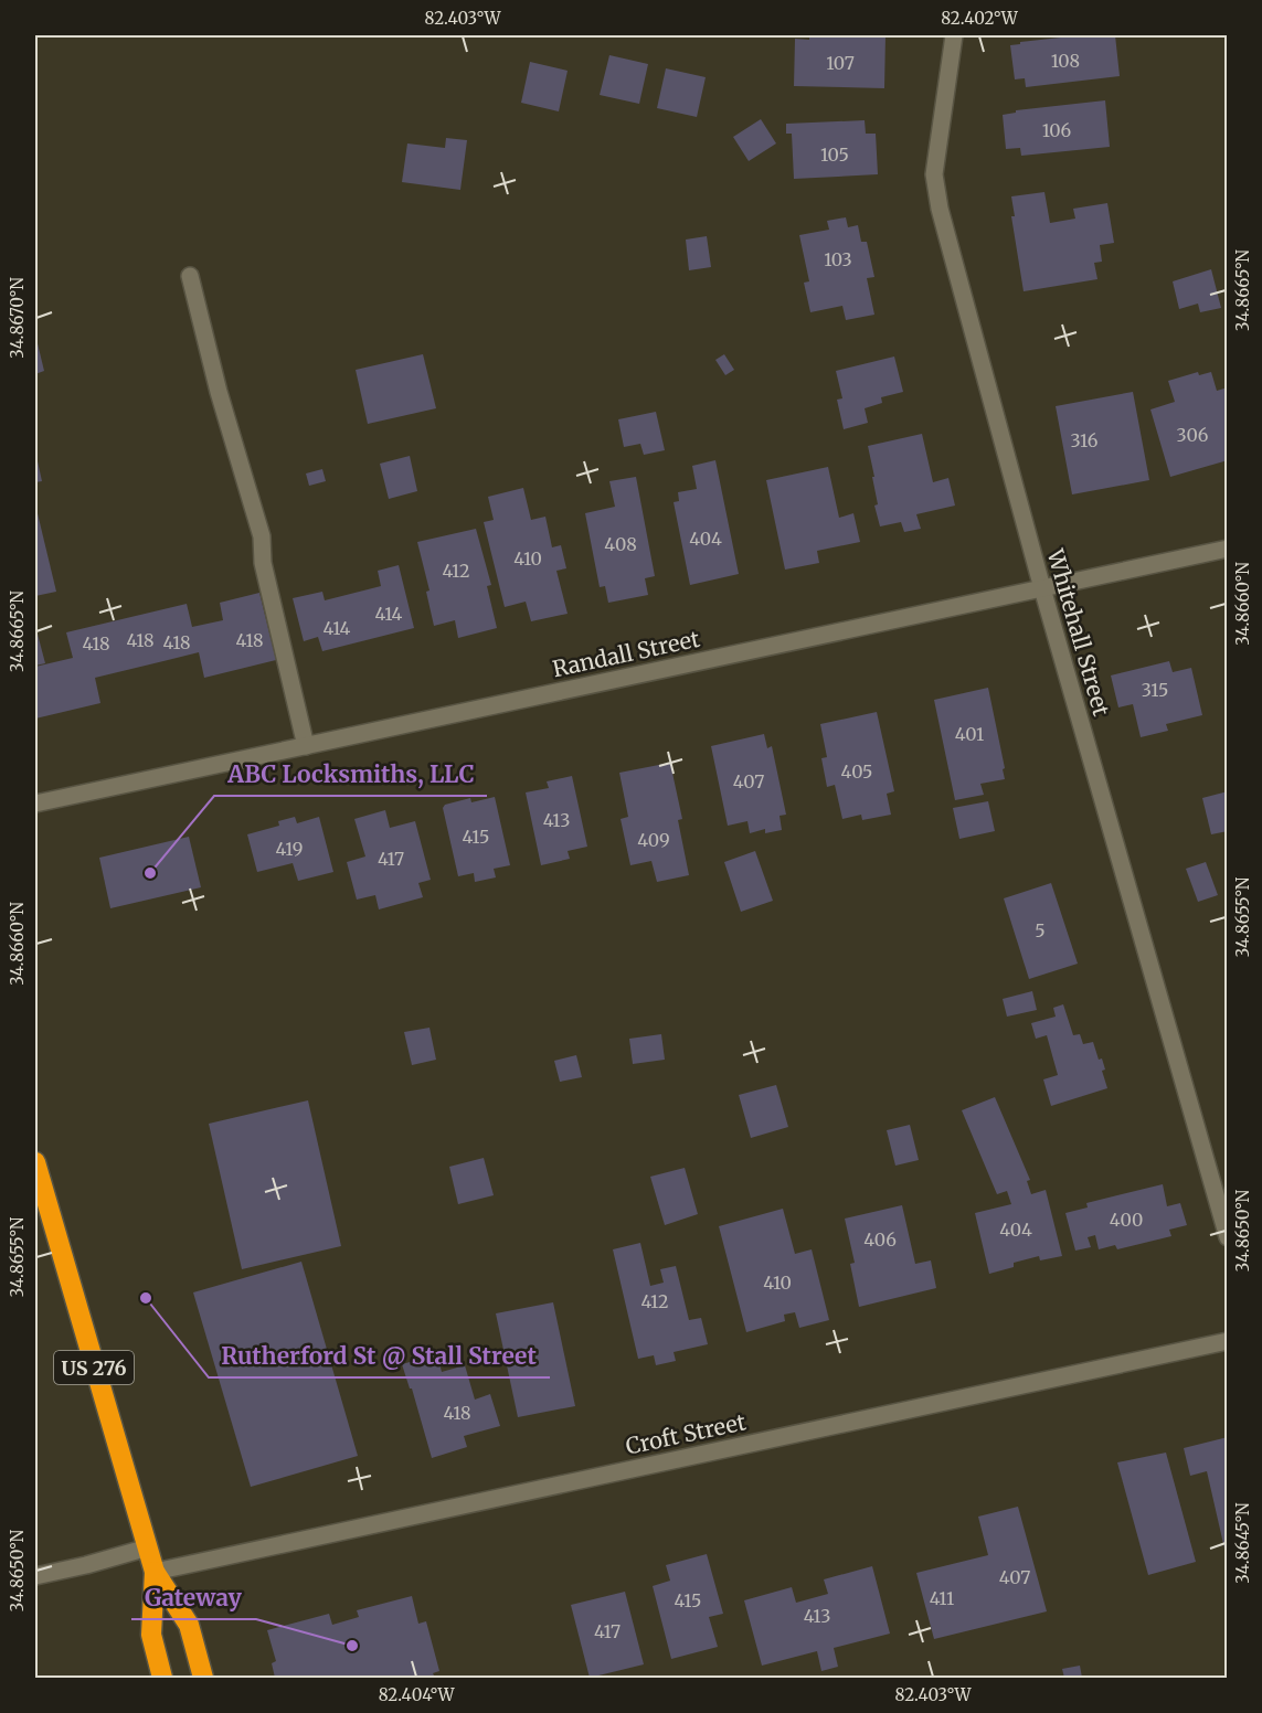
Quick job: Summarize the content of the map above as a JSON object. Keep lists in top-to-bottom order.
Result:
{
  "streets": {
    "highway": ["US 276"],
    "street": ["Whitehall Street", "Randall Street", "Croft Street"]
  },
  "crossings": [
    ["Whitehall Street", "Randall Street"],
    ["US 276", "Croft Street"]
  ],
  "places": ["ABC Locksmiths, LLC", "Rutherford St @ Stall Street", "Gateway"],
  "house_numbers": [
    "108",
    "107",
    "106",
    "105",
    "103",
    "306",
    "316",
    "404",
    "408",
    "410",
    "412",
    "414",
    "414",
    "418",
    "418",
    "418",
    "418",
    "315",
    "401",
    "405",
    "407",
    "413",
    "415",
    "409",
    "419",
    "417",
    "5",
    "400",
    "404",
    "406",
    "410",
    "412",
    "418",
    "407",
    "411",
    "415",
    "413",
    "417"
  ],
  "coordinates": [
    "82.403°W",
    "82.402°W",
    "34.8665°N",
    "34.8670°N",
    "34.8660°N",
    "34.8655°N",
    "34.8650°N",
    "34.8645°N",
    "82.404°W"
  ]
}
